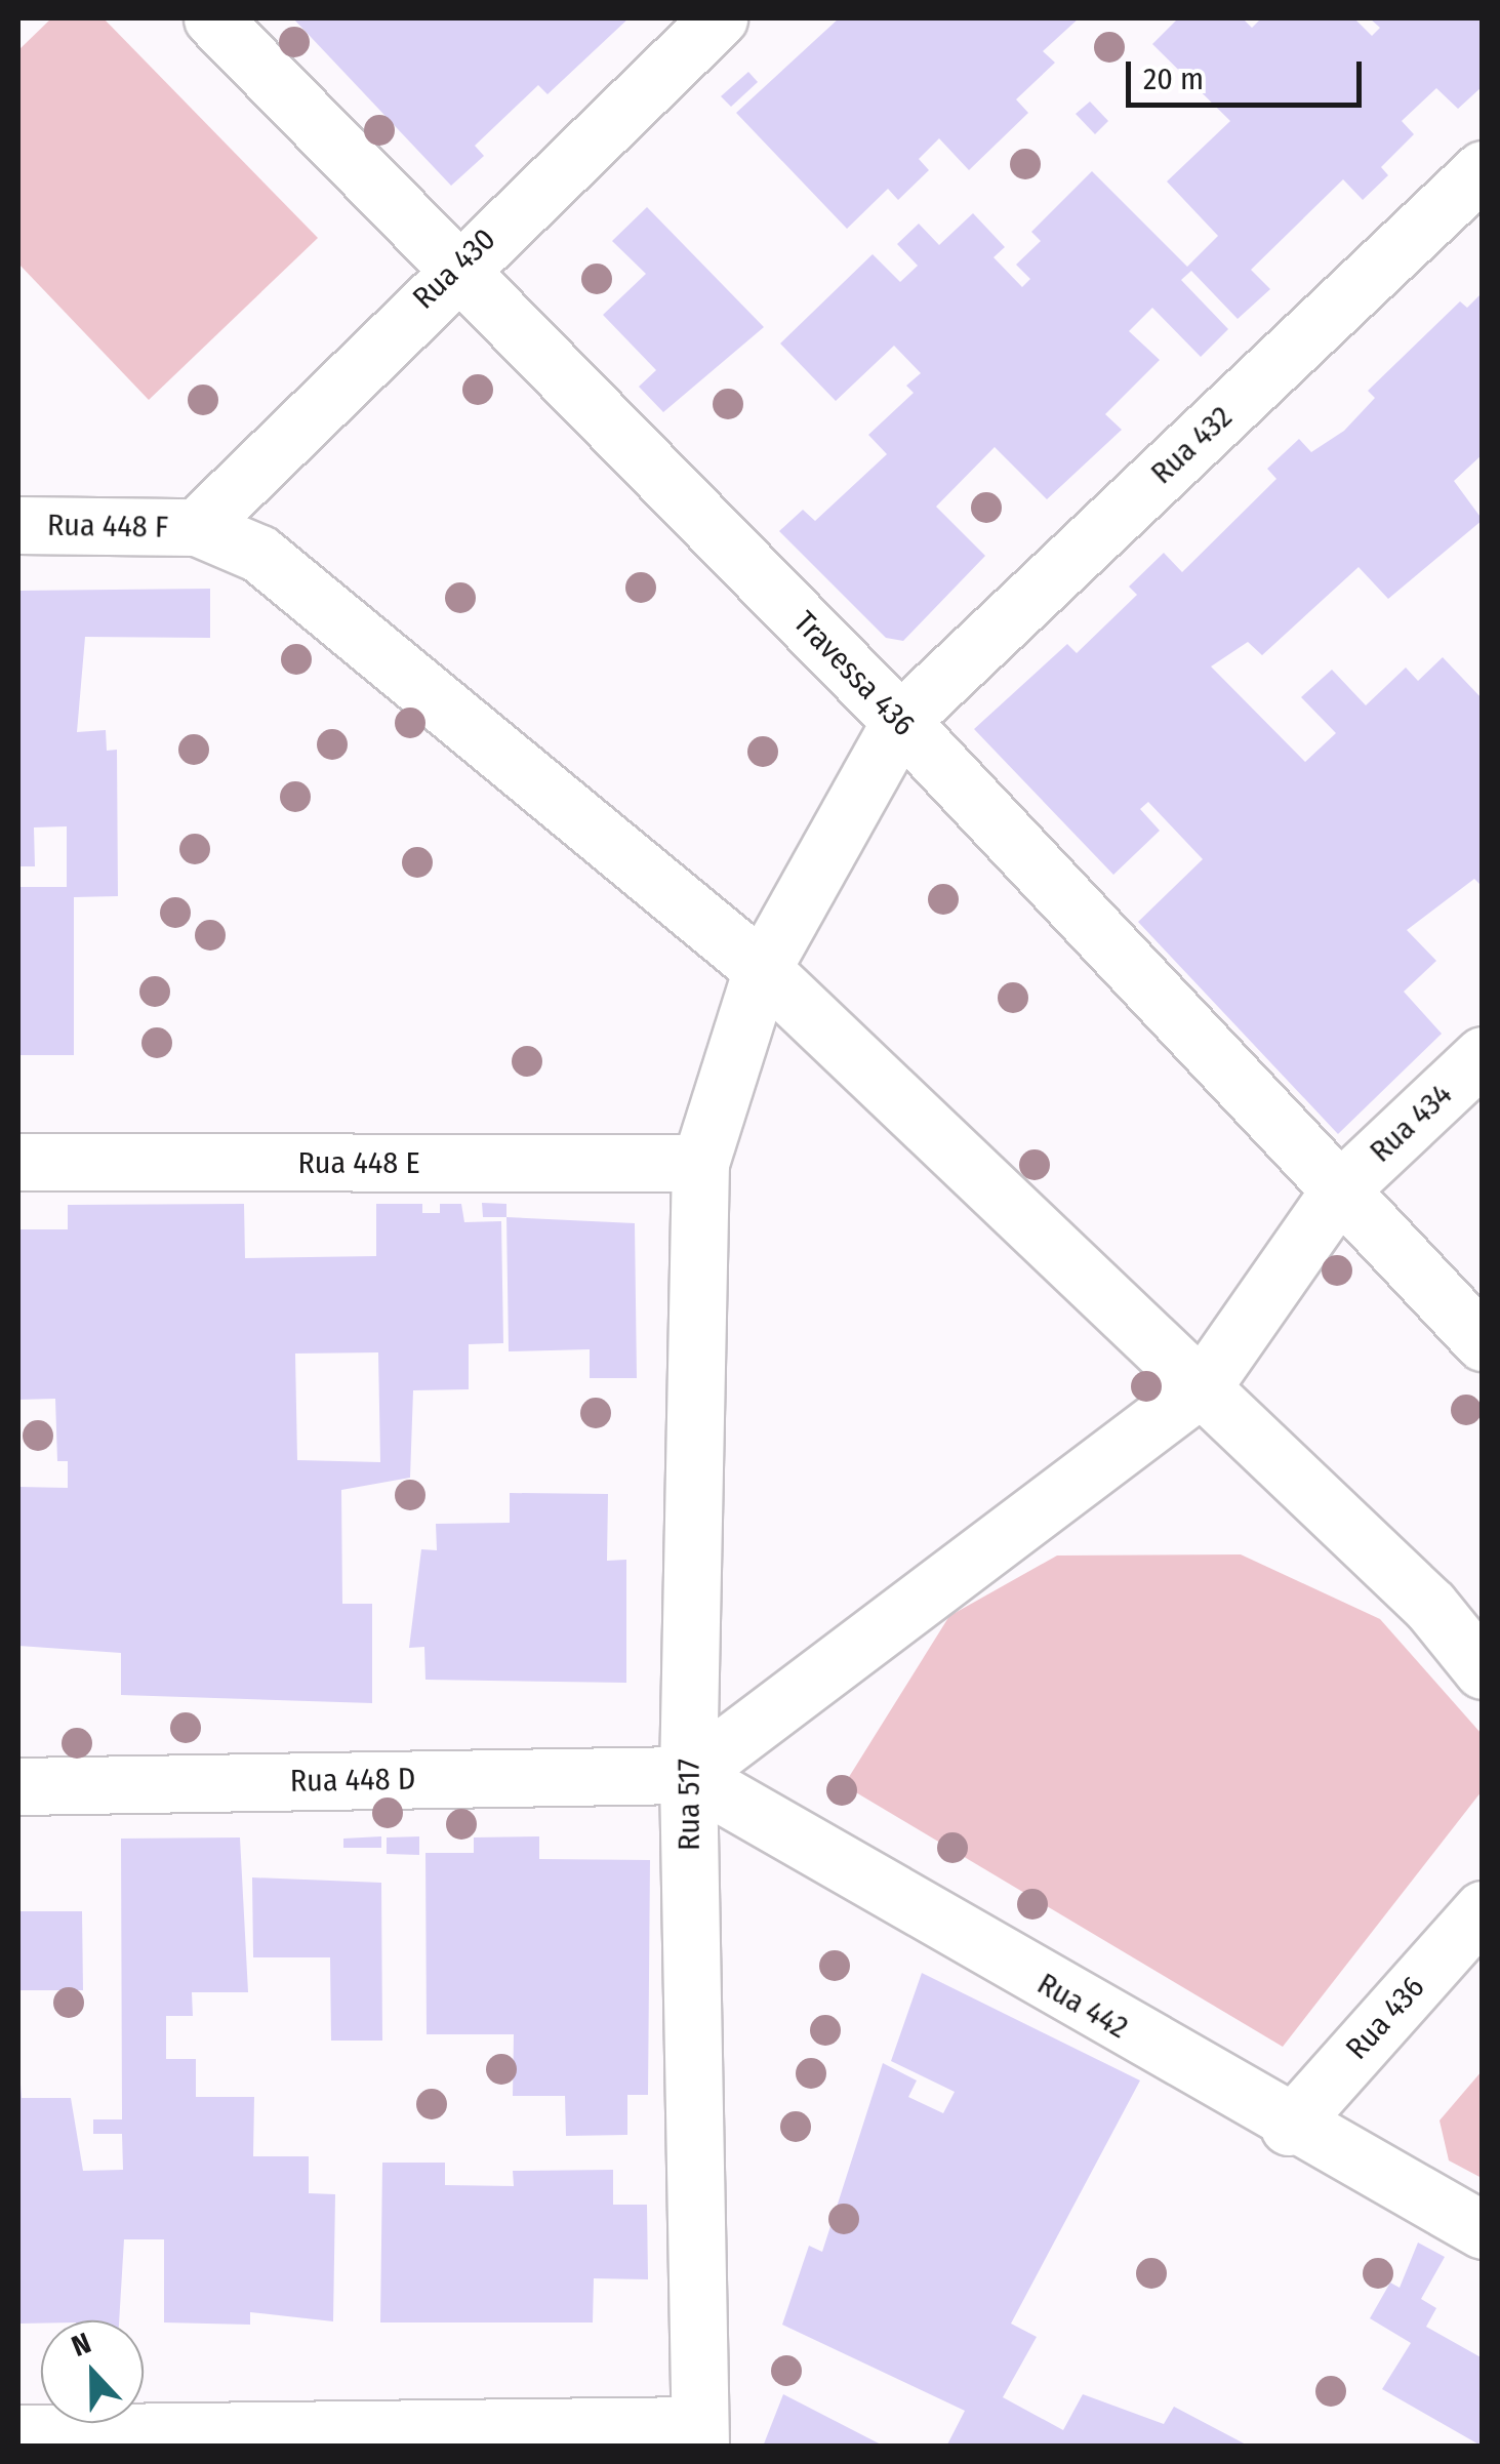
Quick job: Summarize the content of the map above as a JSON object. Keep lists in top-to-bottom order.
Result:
{
  "streets": {
    "street": [
      "Rua 430",
      "Rua 432",
      "Rua 448 F",
      "Travessa 436",
      "Rua 434",
      "Rua 448 E",
      "Rua 448 D",
      "Rua 517",
      "Rua 442",
      "Rua 436"
    ]
  },
  "crossings": [
    ["Rua 430", "Rua 448 F"],
    ["Rua 430", "Travessa 436"],
    ["Rua 432", "Travessa 436"],
    ["Rua 432", "Rua 517"],
    ["Travessa 436", "Rua 434"],
    ["Rua 434", "Rua 448 D"],
    ["Rua 434", "Rua 517"],
    ["Rua 434", "Rua 442"],
    ["Rua 448 E", "Rua 517"],
    ["Rua 448 D", "Rua 517"],
    ["Rua 448 D", "Rua 442"],
    ["Rua 517", "Rua 442"],
    ["Rua 442", "Rua 436"]
  ],
  "scale_bar": "20 m",
  "north": "top"
}
